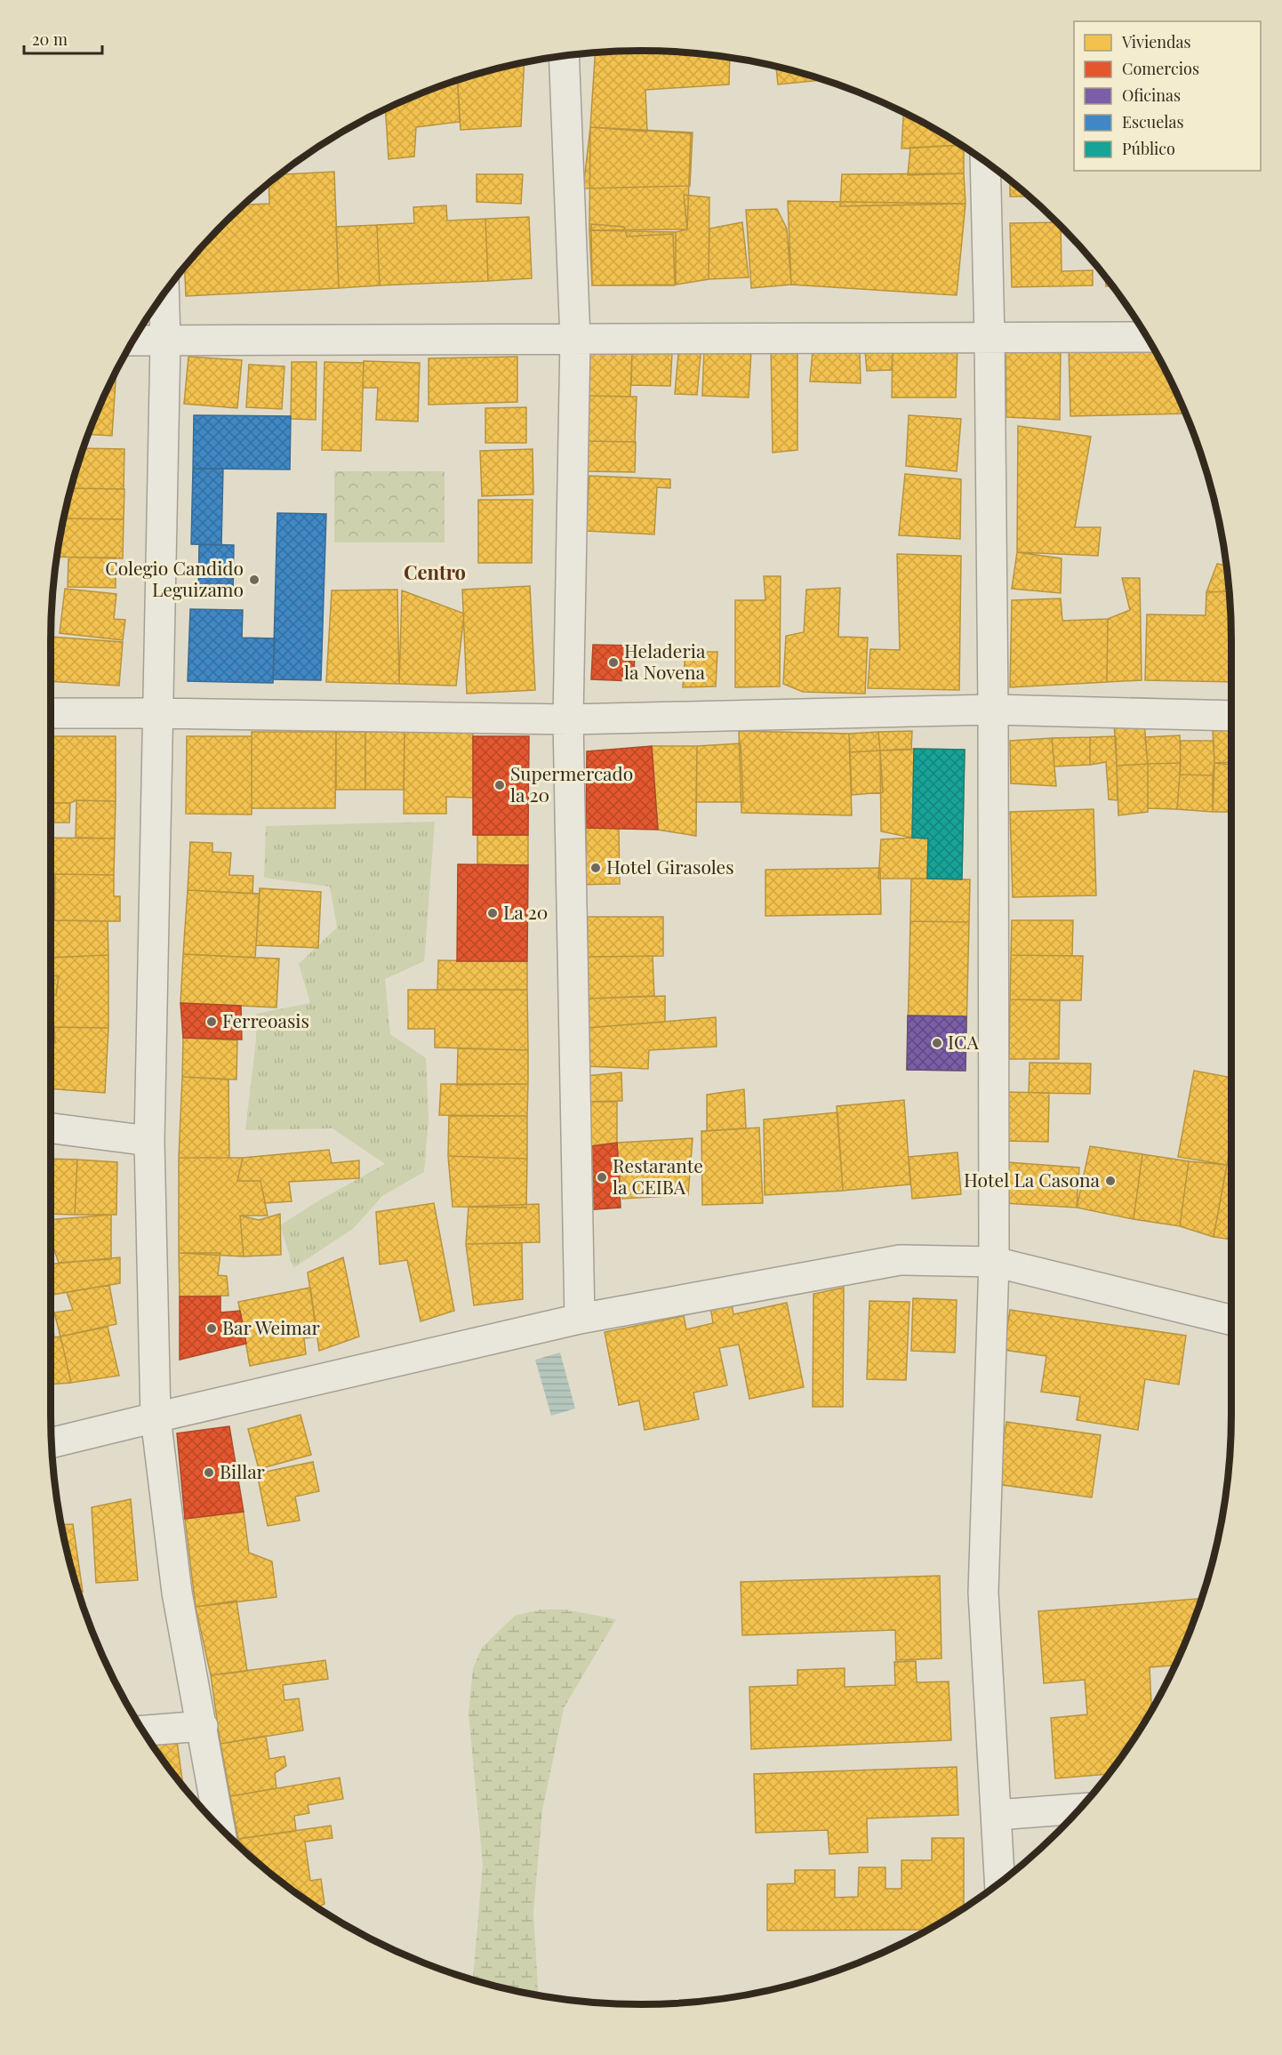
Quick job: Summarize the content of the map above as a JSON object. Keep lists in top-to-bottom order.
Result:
{
  "districts": ["Centro"],
  "places": [
    "Colegio Candido Leguizamo",
    "Heladeria la Novena",
    "Supermercado la 20",
    "Hotel Girasoles",
    "La 20",
    "Ferreoasis",
    "ICA",
    "Restarante la CEIBA",
    "Hotel La Casona",
    "Bar Weimar",
    "Billar"
  ],
  "legend": [
    "Viviendas",
    "Comercios",
    "Oficinas",
    "Escuelas",
    "Público"
  ],
  "scale_bar": "20 m"
}
